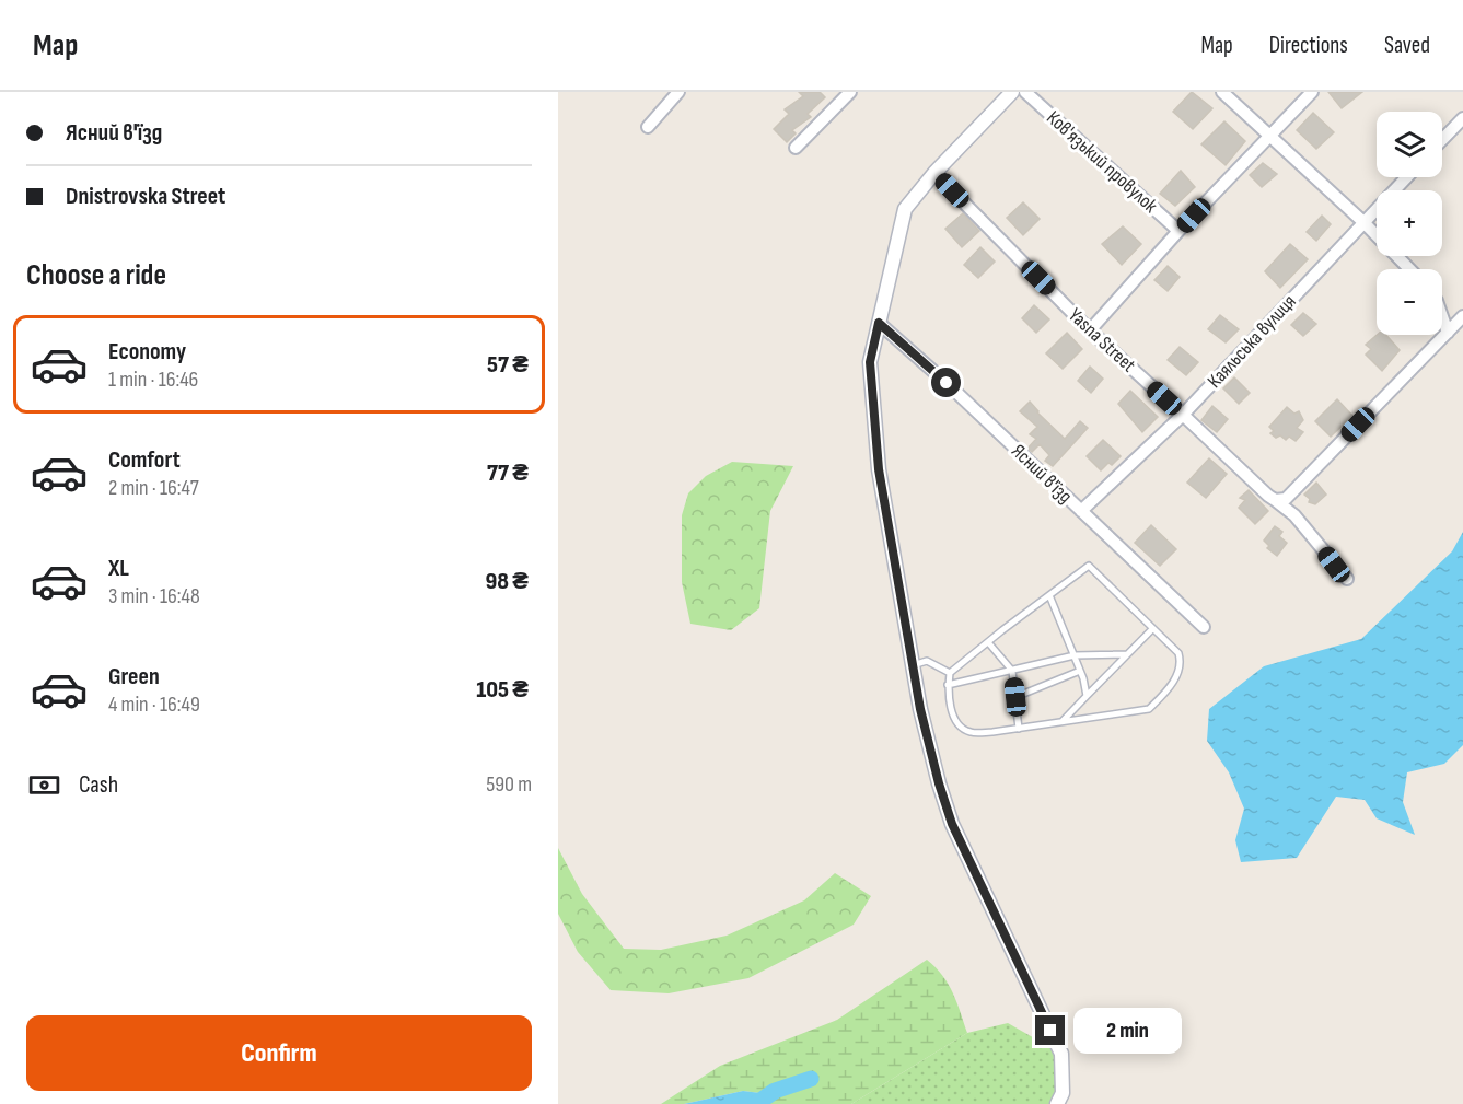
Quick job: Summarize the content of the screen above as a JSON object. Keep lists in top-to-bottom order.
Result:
{
  "streets": {
    "street": [
      "Ков'язький провулок",
      "Yasna Street",
      "Каяльська вулиця",
      "Ясний в'їзд"
    ]
  },
  "crossings": [
    ["Yasna Street", "Каяльська вулиця"],
    ["Каяльська вулиця", "Ясний в'їзд"]
  ],
  "page": {
    "header": "Map",
    "nav": ["Map", "Directions", "Saved"],
    "banner": ["Ясний в'їзд", "Dnistrovska Street"],
    "map_buttons": ["+", "−"],
    "heading": "Choose a ride",
    "list": [
      {
        "name": "Economy",
        "note": "1 min · 16:46",
        "value": "57 ₴"
      },
      {
        "name": "Comfort",
        "note": "2 min · 16:47",
        "value": "77 ₴"
      },
      {
        "name": "XL",
        "note": "3 min · 16:48",
        "value": "98 ₴"
      },
      {
        "name": "Green",
        "note": "4 min · 16:49",
        "value": "105 ₴"
      }
    ],
    "pay": ["Cash", "590 m"],
    "buttons": "Confirm",
    "bubble": "2 min"
  }
}
